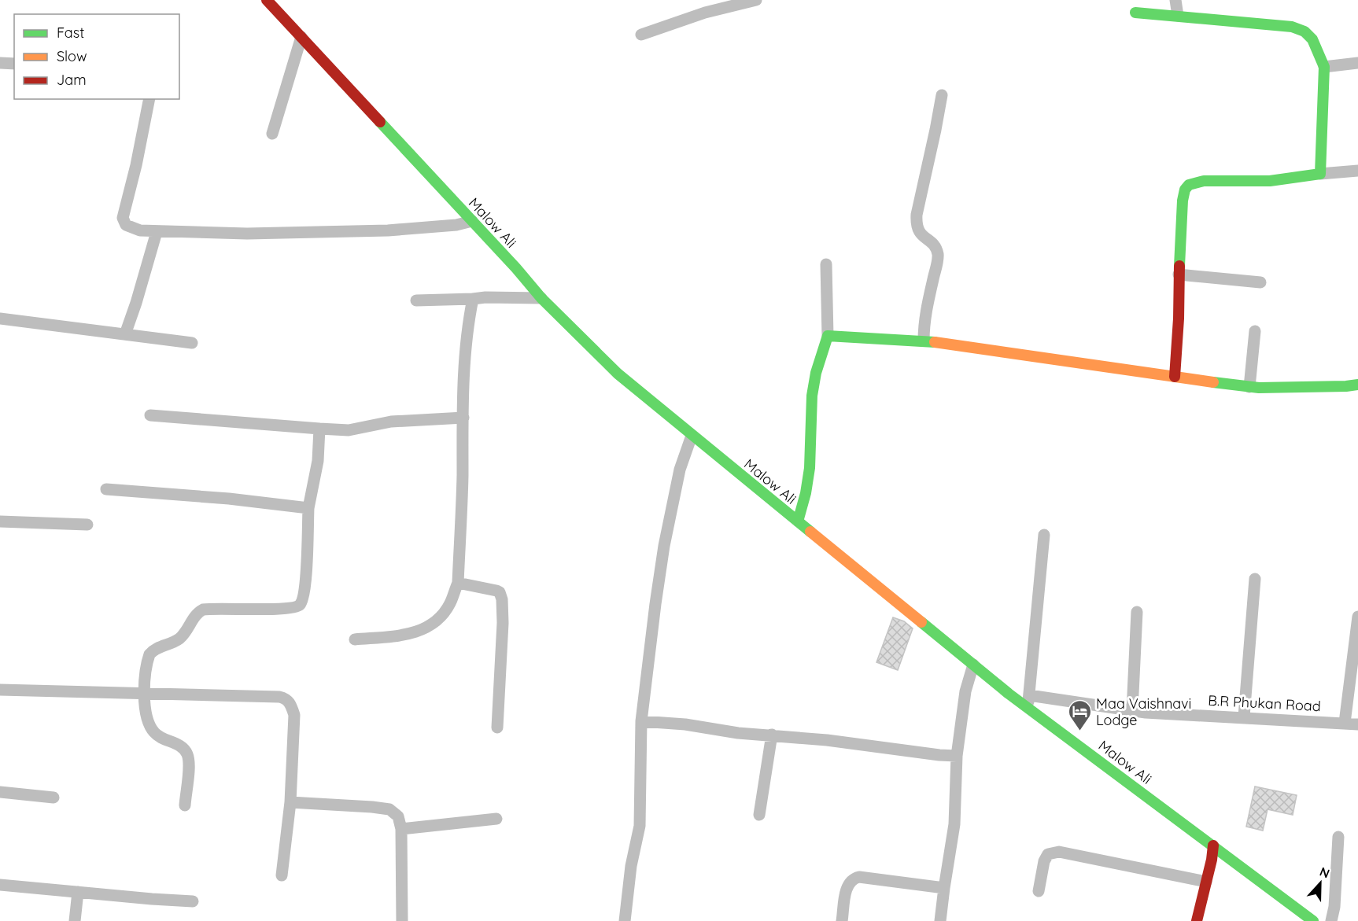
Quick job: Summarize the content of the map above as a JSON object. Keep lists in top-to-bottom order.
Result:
{
  "streets": {
    "street": ["Malow Ali", "B.R Phukan Road"]
  },
  "crossings": [
    ["Malow Ali", "B.R Phukan Road"]
  ],
  "places": {
    "hotel": ["Maa Vaishnavi Lodge"]
  },
  "legend": ["Fast", "Slow", "Jam"],
  "north": "top"
}
